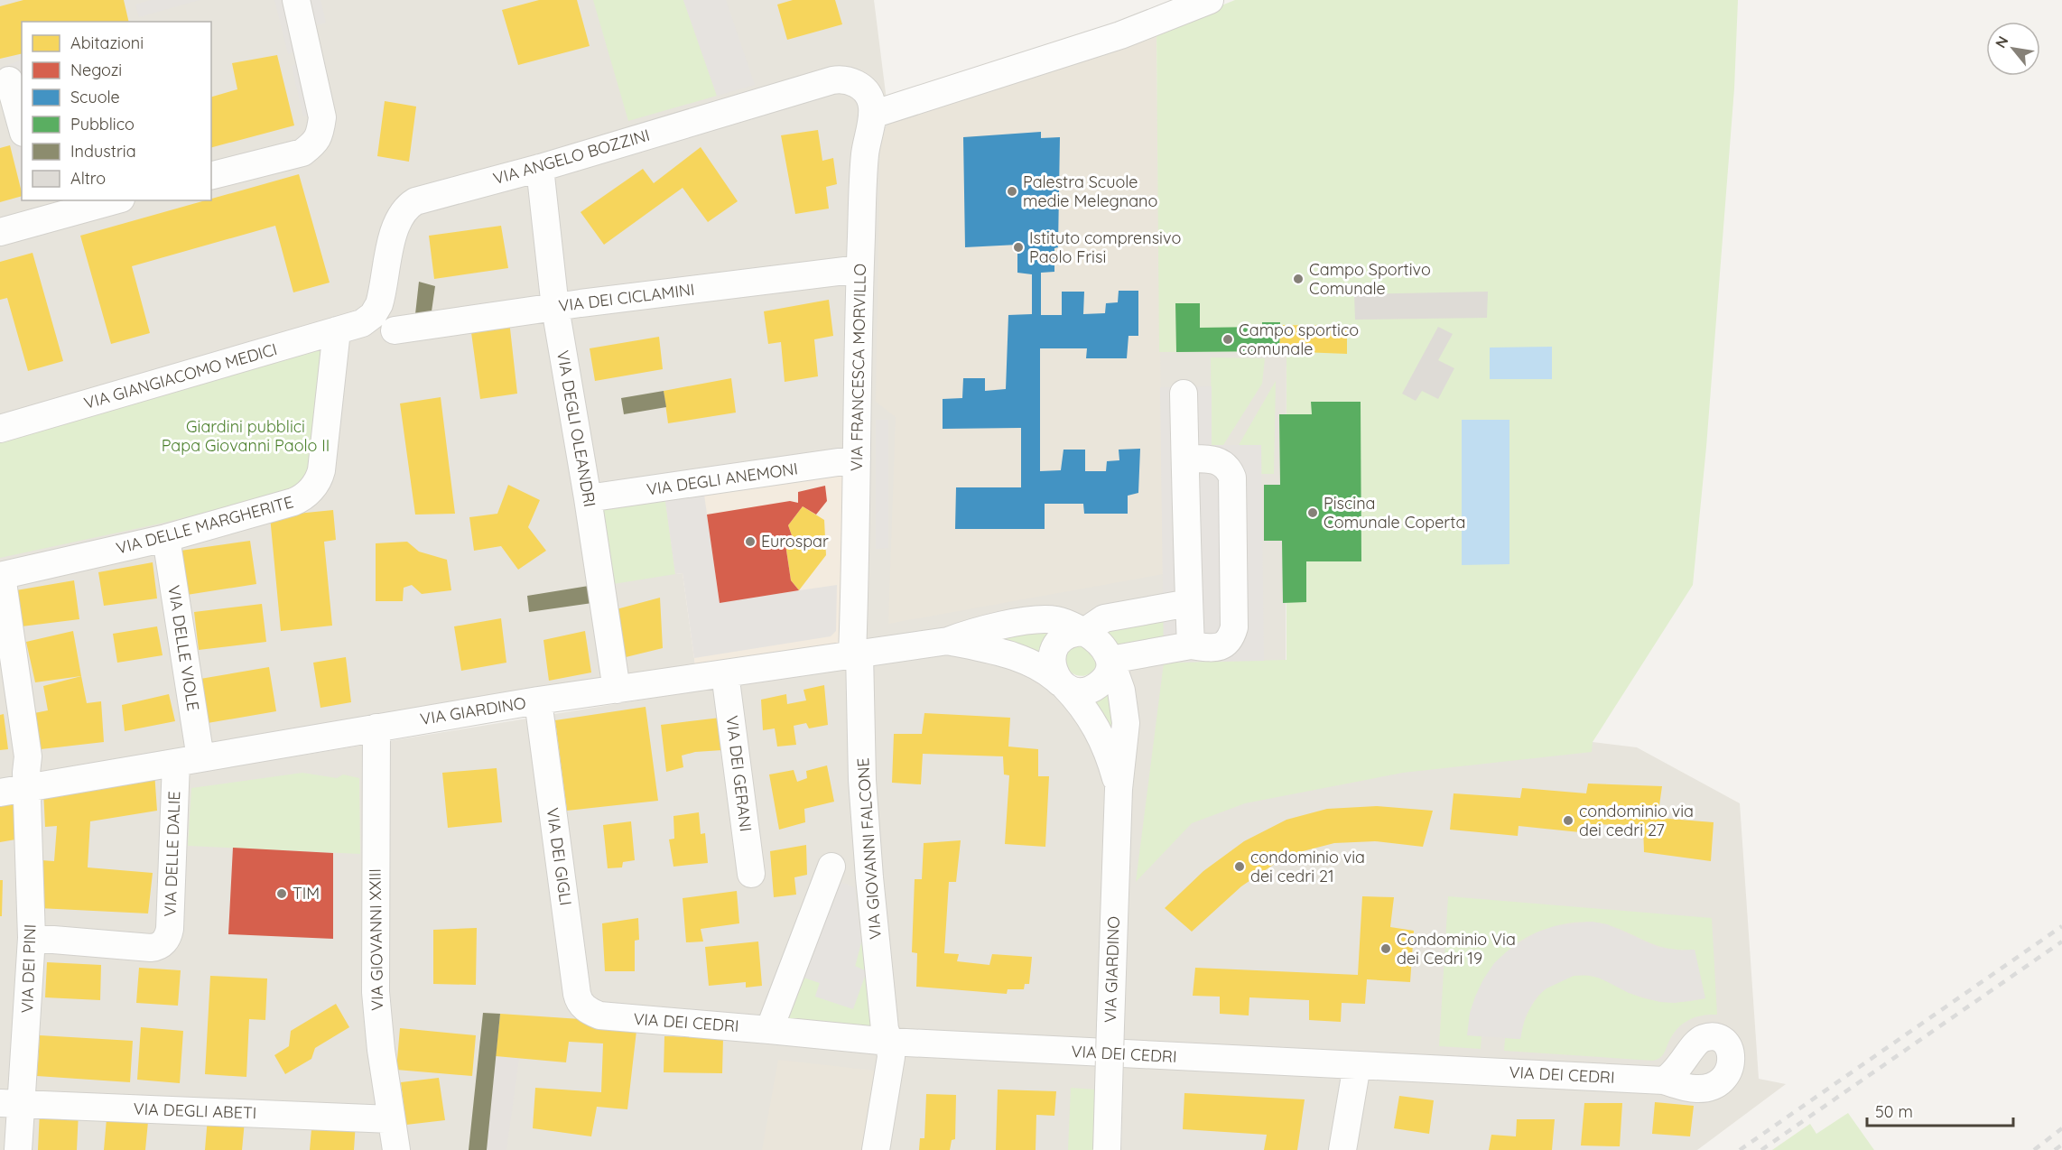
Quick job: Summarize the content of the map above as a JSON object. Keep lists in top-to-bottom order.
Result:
{
  "streets": {
    "street": [
      "VIA ANGELO BOZZINI",
      "VIA DEI CICLAMINI",
      "VIA FRANCESCA MORVILLO",
      "VIA GIANGIACOMO MEDICI",
      "VIA DEGLI OLEANDRI",
      "VIA DEGLI ANEMONI",
      "VIA DELLE MARGHERITE",
      "VIA DELLE VIOLE",
      "VIA GIARDINO",
      "VIA DEI GERANI",
      "VIA GIOVANNI FALCONE",
      "VIA DELLE DALIE",
      "VIA DEI GIGLI",
      "VIA GIOVANNI XXIII",
      "VIA DEI PINI",
      "VIA DEI CEDRI",
      "VIA DEGLI ABETI"
    ]
  },
  "crossings": [
    ["VIA ANGELO BOZZINI", "VIA FRANCESCA MORVILLO"],
    ["VIA ANGELO BOZZINI", "VIA GIANGIACOMO MEDICI"],
    ["VIA ANGELO BOZZINI", "VIA DEGLI OLEANDRI"],
    ["VIA ANGELO BOZZINI", "VIA DELLE MARGHERITE"],
    ["VIA DEI CICLAMINI", "VIA FRANCESCA MORVILLO"],
    ["VIA DEI CICLAMINI", "VIA DEGLI OLEANDRI"],
    ["VIA FRANCESCA MORVILLO", "VIA DEGLI ANEMONI"],
    ["VIA FRANCESCA MORVILLO", "VIA GIARDINO"],
    ["VIA FRANCESCA MORVILLO", "VIA GIOVANNI FALCONE"],
    ["VIA GIANGIACOMO MEDICI", "VIA DELLE MARGHERITE"],
    ["VIA DEGLI OLEANDRI", "VIA DEGLI ANEMONI"],
    ["VIA DEGLI OLEANDRI", "VIA GIARDINO"],
    ["VIA DELLE MARGHERITE", "VIA DELLE VIOLE"],
    ["VIA DELLE MARGHERITE", "VIA DEI PINI"],
    ["VIA DELLE VIOLE", "VIA GIARDINO"],
    ["VIA DELLE VIOLE", "VIA DELLE DALIE"],
    ["VIA GIARDINO", "VIA DEI GERANI"],
    ["VIA GIARDINO", "VIA GIOVANNI FALCONE"],
    ["VIA GIARDINO", "VIA DELLE DALIE"],
    ["VIA GIARDINO", "VIA DEI GIGLI"],
    ["VIA GIARDINO", "VIA GIOVANNI XXIII"],
    ["VIA GIARDINO", "VIA DEI PINI"],
    ["VIA GIOVANNI FALCONE", "VIA DEI CEDRI"],
    ["VIA DELLE DALIE", "VIA DEI PINI"],
    ["VIA DEI GIGLI", "VIA DEI CEDRI"],
    ["VIA GIOVANNI XXIII", "VIA DEGLI ABETI"],
    ["VIA DEI PINI", "VIA DEGLI ABETI"]
  ],
  "parks": ["Giardini pubblici Papa Giovanni Paolo II"],
  "places": [
    "Palestra Scuole medie Melegnano",
    "Istituto comprensivo Paolo Frisi",
    "Campo Sportivo Comunale",
    "Campo sportico comunale",
    "Piscina Comunale Coperta",
    "Eurospar",
    "condominio via dei cedri 27",
    "condominio via dei cedri 21",
    "TIM",
    "Condominio Via dei Cedri 19"
  ],
  "legend": [
    "Abitazioni",
    "Negozi",
    "Scuole",
    "Pubblico",
    "Industria",
    "Altro"
  ],
  "scale_bar": "50 m",
  "north": "top left"
}
